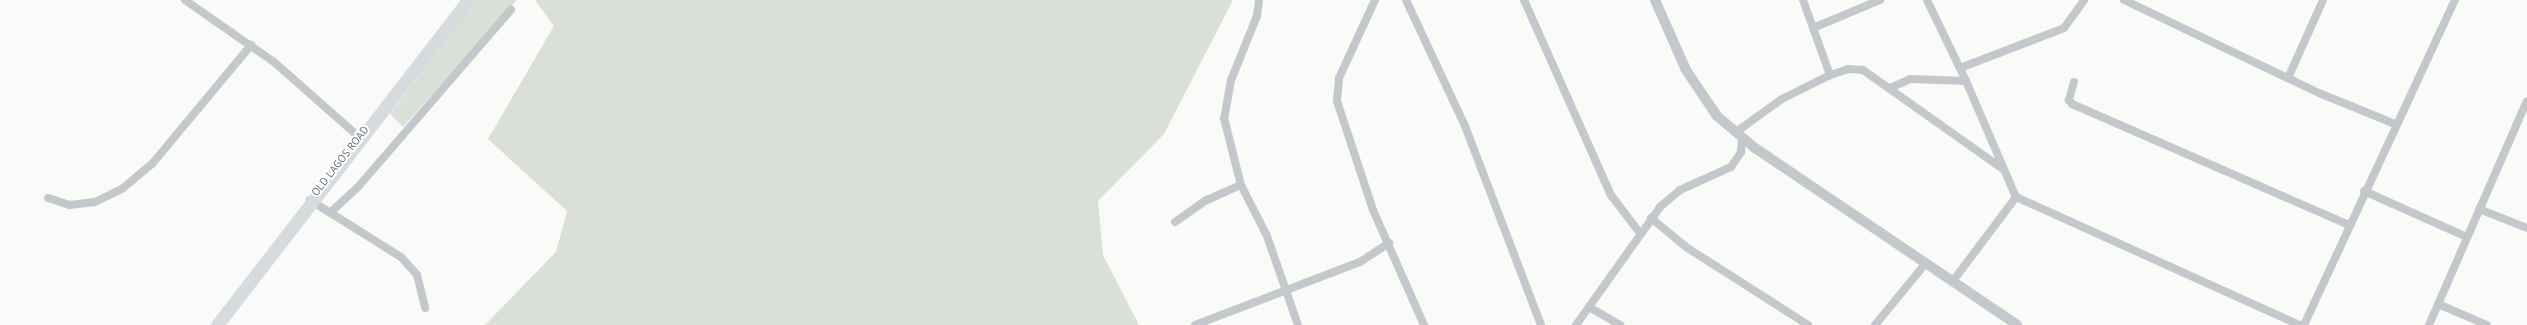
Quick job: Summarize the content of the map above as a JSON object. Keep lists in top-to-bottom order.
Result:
{
  "streets": {
    "main road": ["OLD LAGOS ROAD"]
  }
}
